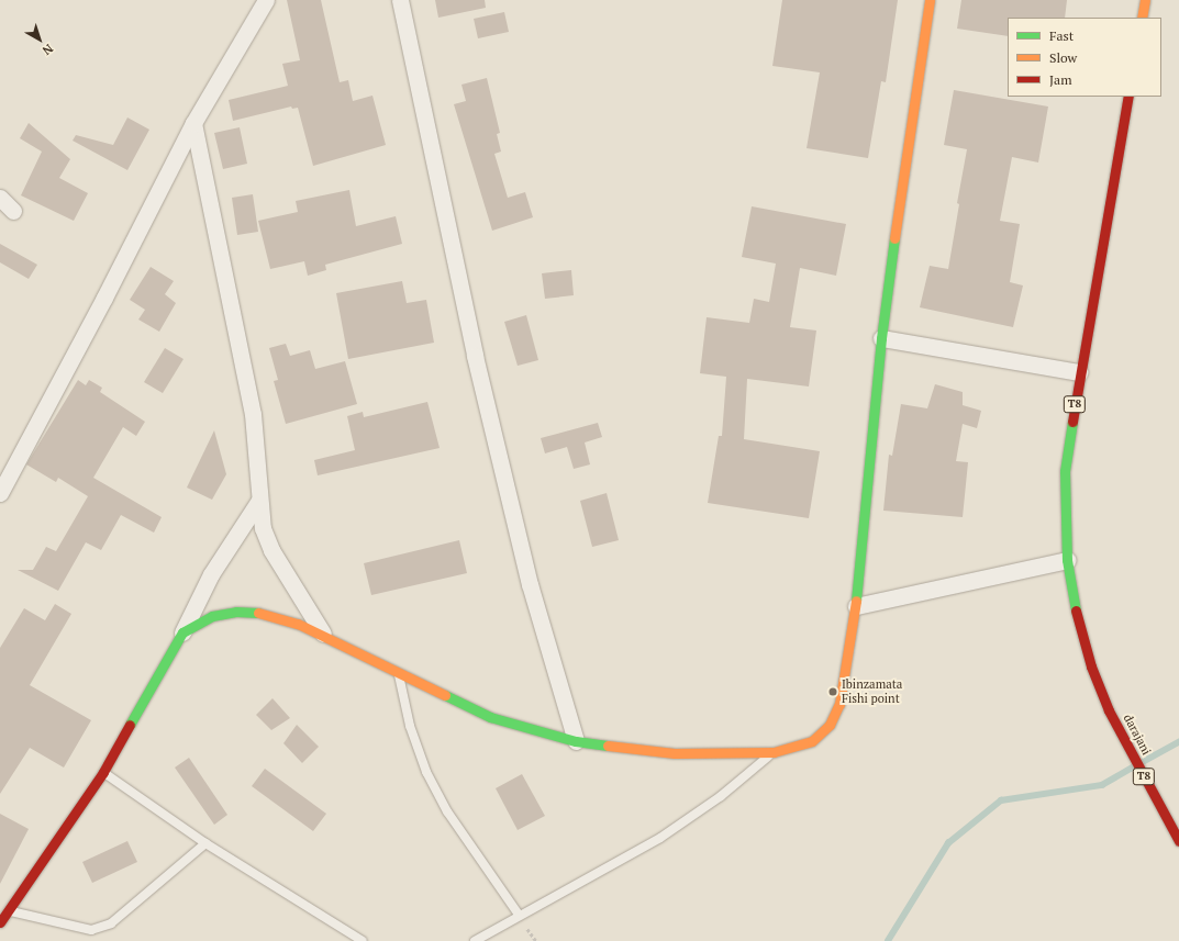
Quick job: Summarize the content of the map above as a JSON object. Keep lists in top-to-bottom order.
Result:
{
  "streets": {
    "main road": ["T8", "darajani"]
  },
  "crossings": [
    ["T8", "darajani"]
  ],
  "places": ["Ibinzamata Fishi point"],
  "legend": ["Fast", "Slow", "Jam"],
  "north": "bottom right"
}
